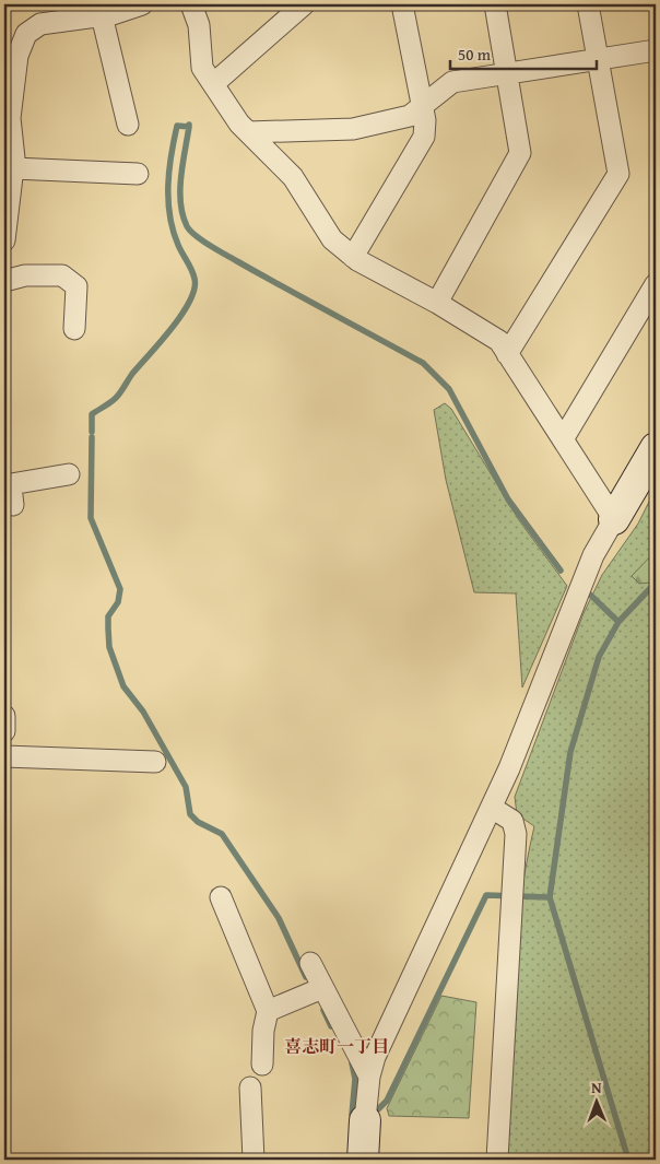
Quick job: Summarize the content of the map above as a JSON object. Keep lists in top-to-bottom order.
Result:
{
  "districts": ["喜志町一丁目"],
  "scale_bar": "50 m",
  "north": "top"
}
